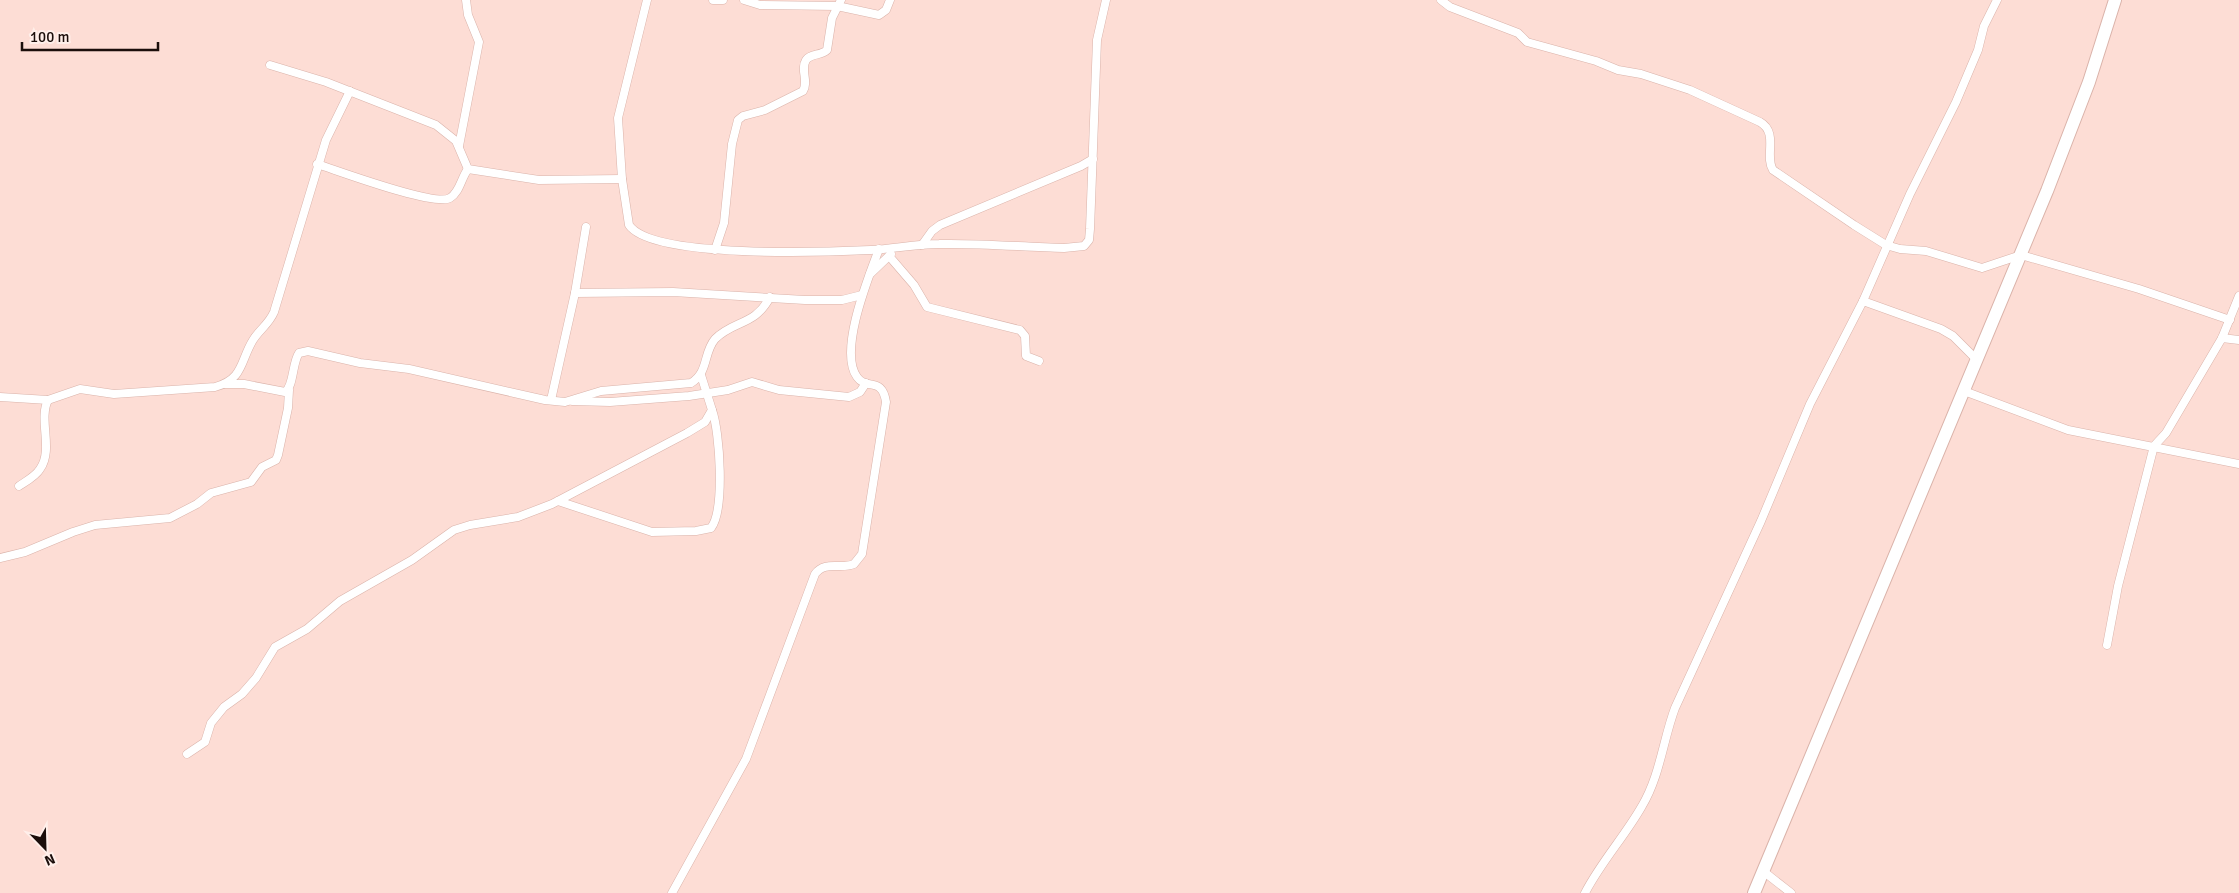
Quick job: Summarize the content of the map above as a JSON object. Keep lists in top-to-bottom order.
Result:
{
  "scale_bar": "100 m",
  "north": "bottom right"
}
